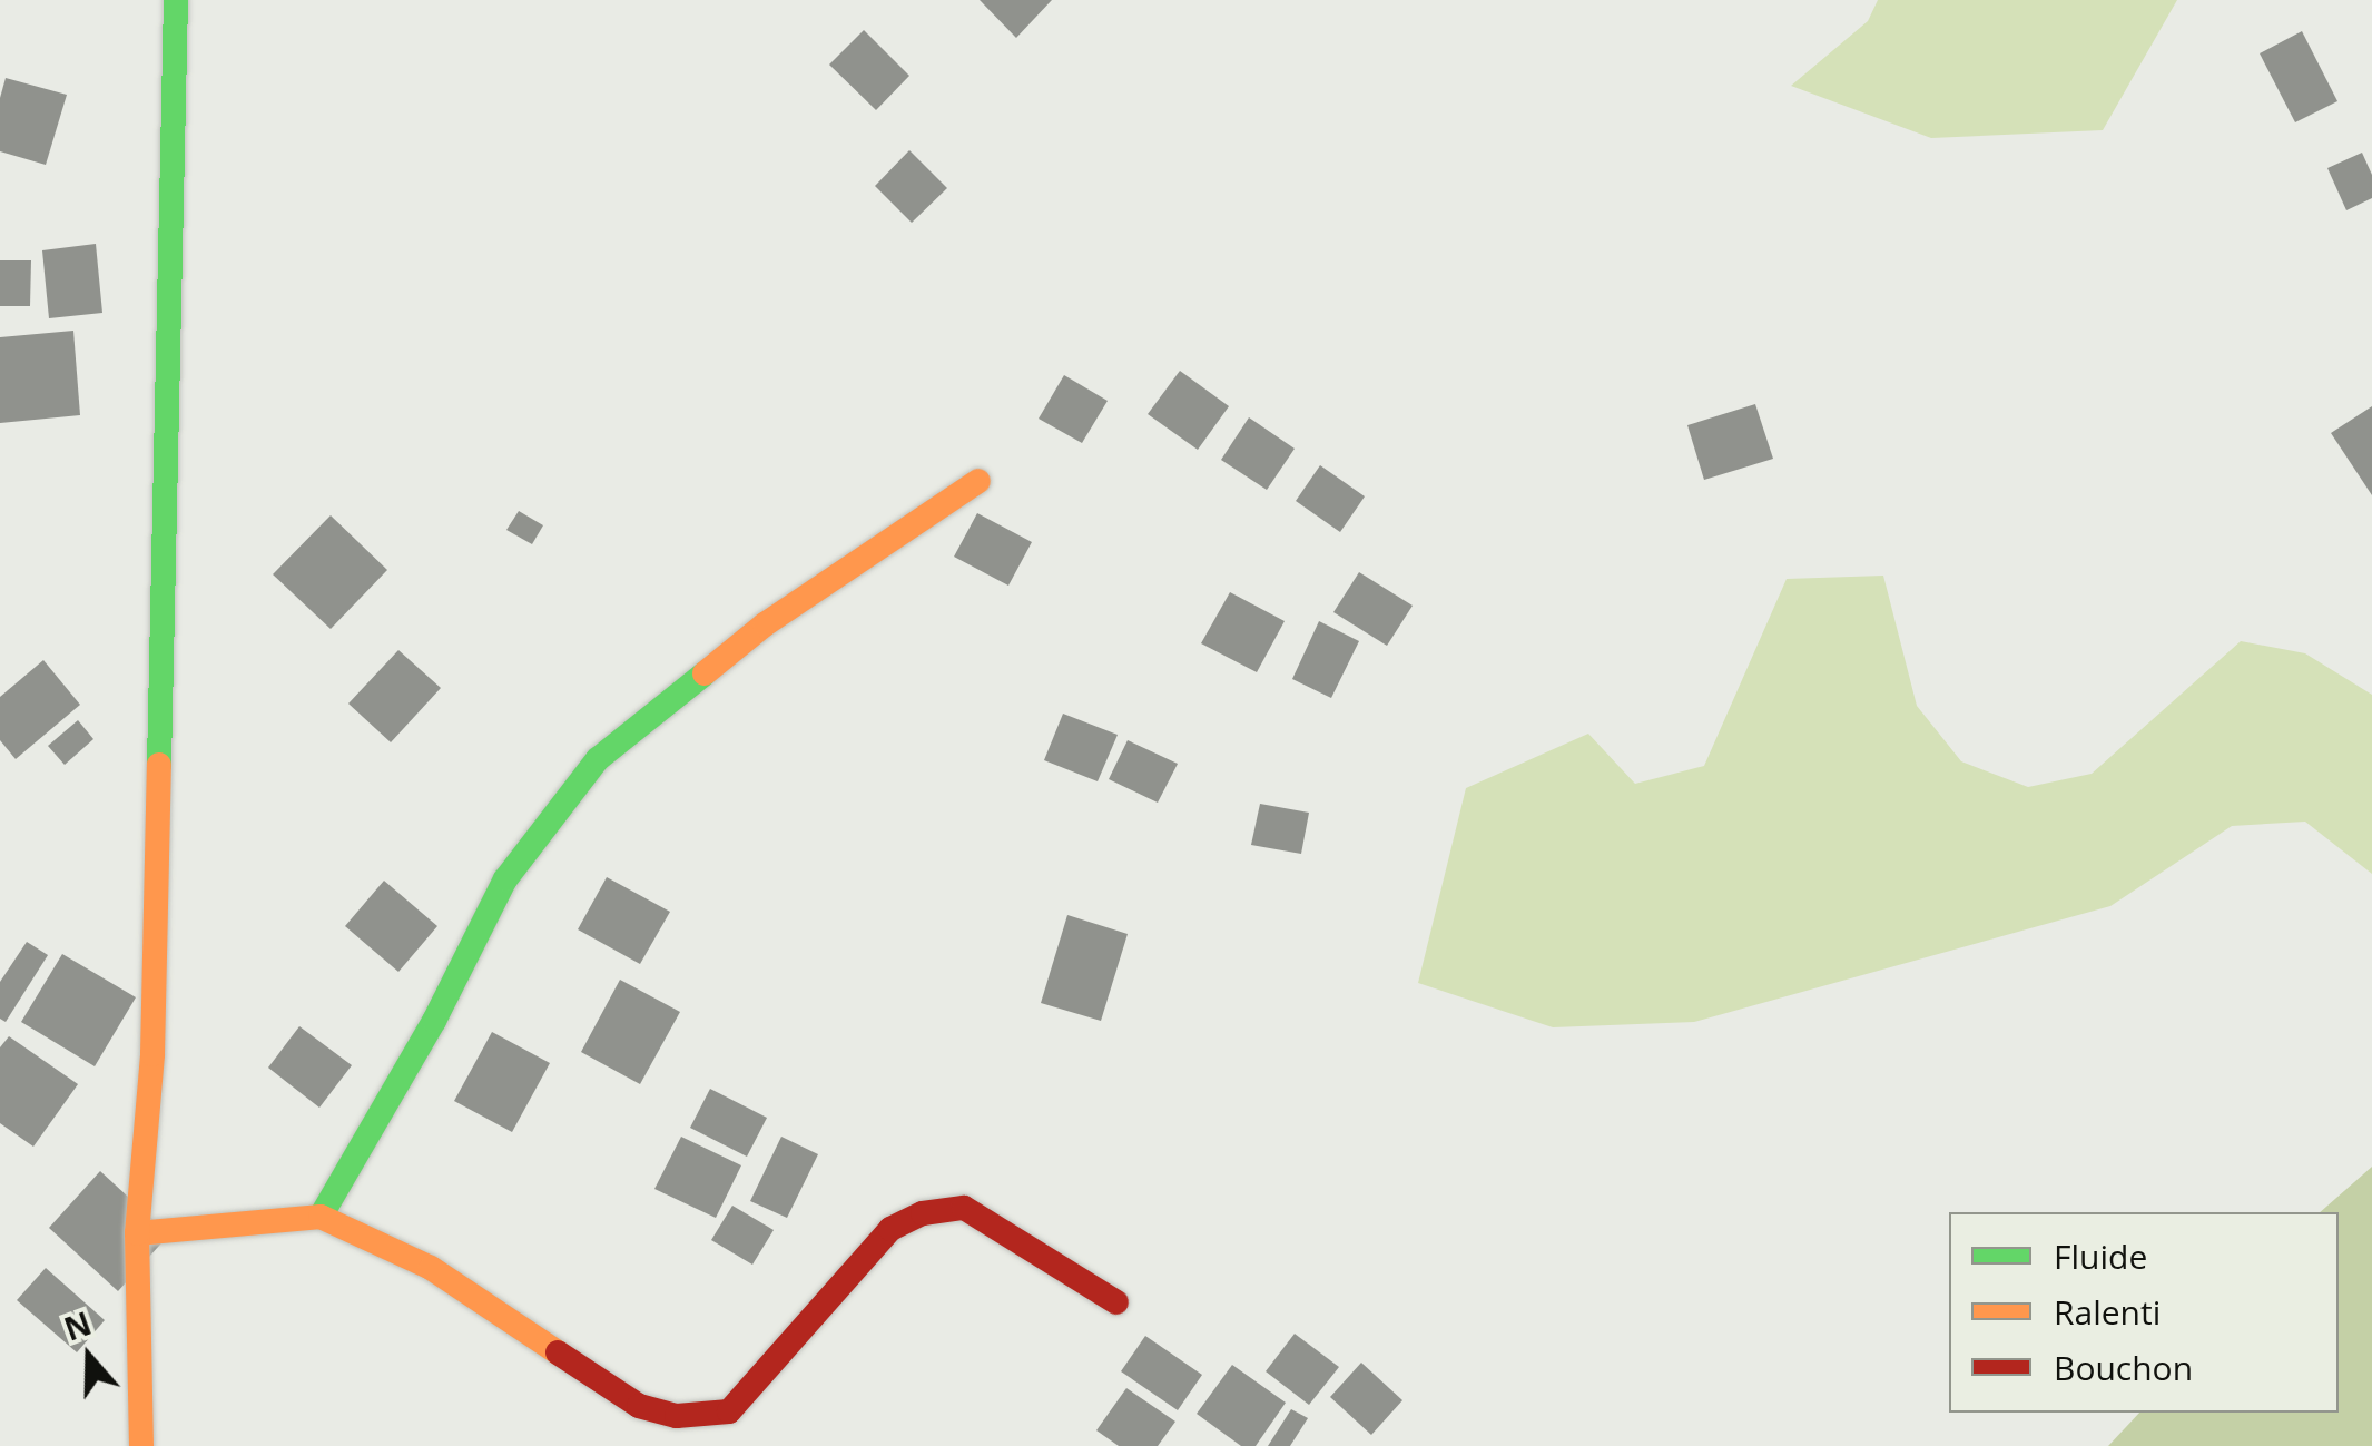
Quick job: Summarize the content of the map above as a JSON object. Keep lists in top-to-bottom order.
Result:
{
  "legend": ["Fluide", "Ralenti", "Bouchon"],
  "north": "top"
}
